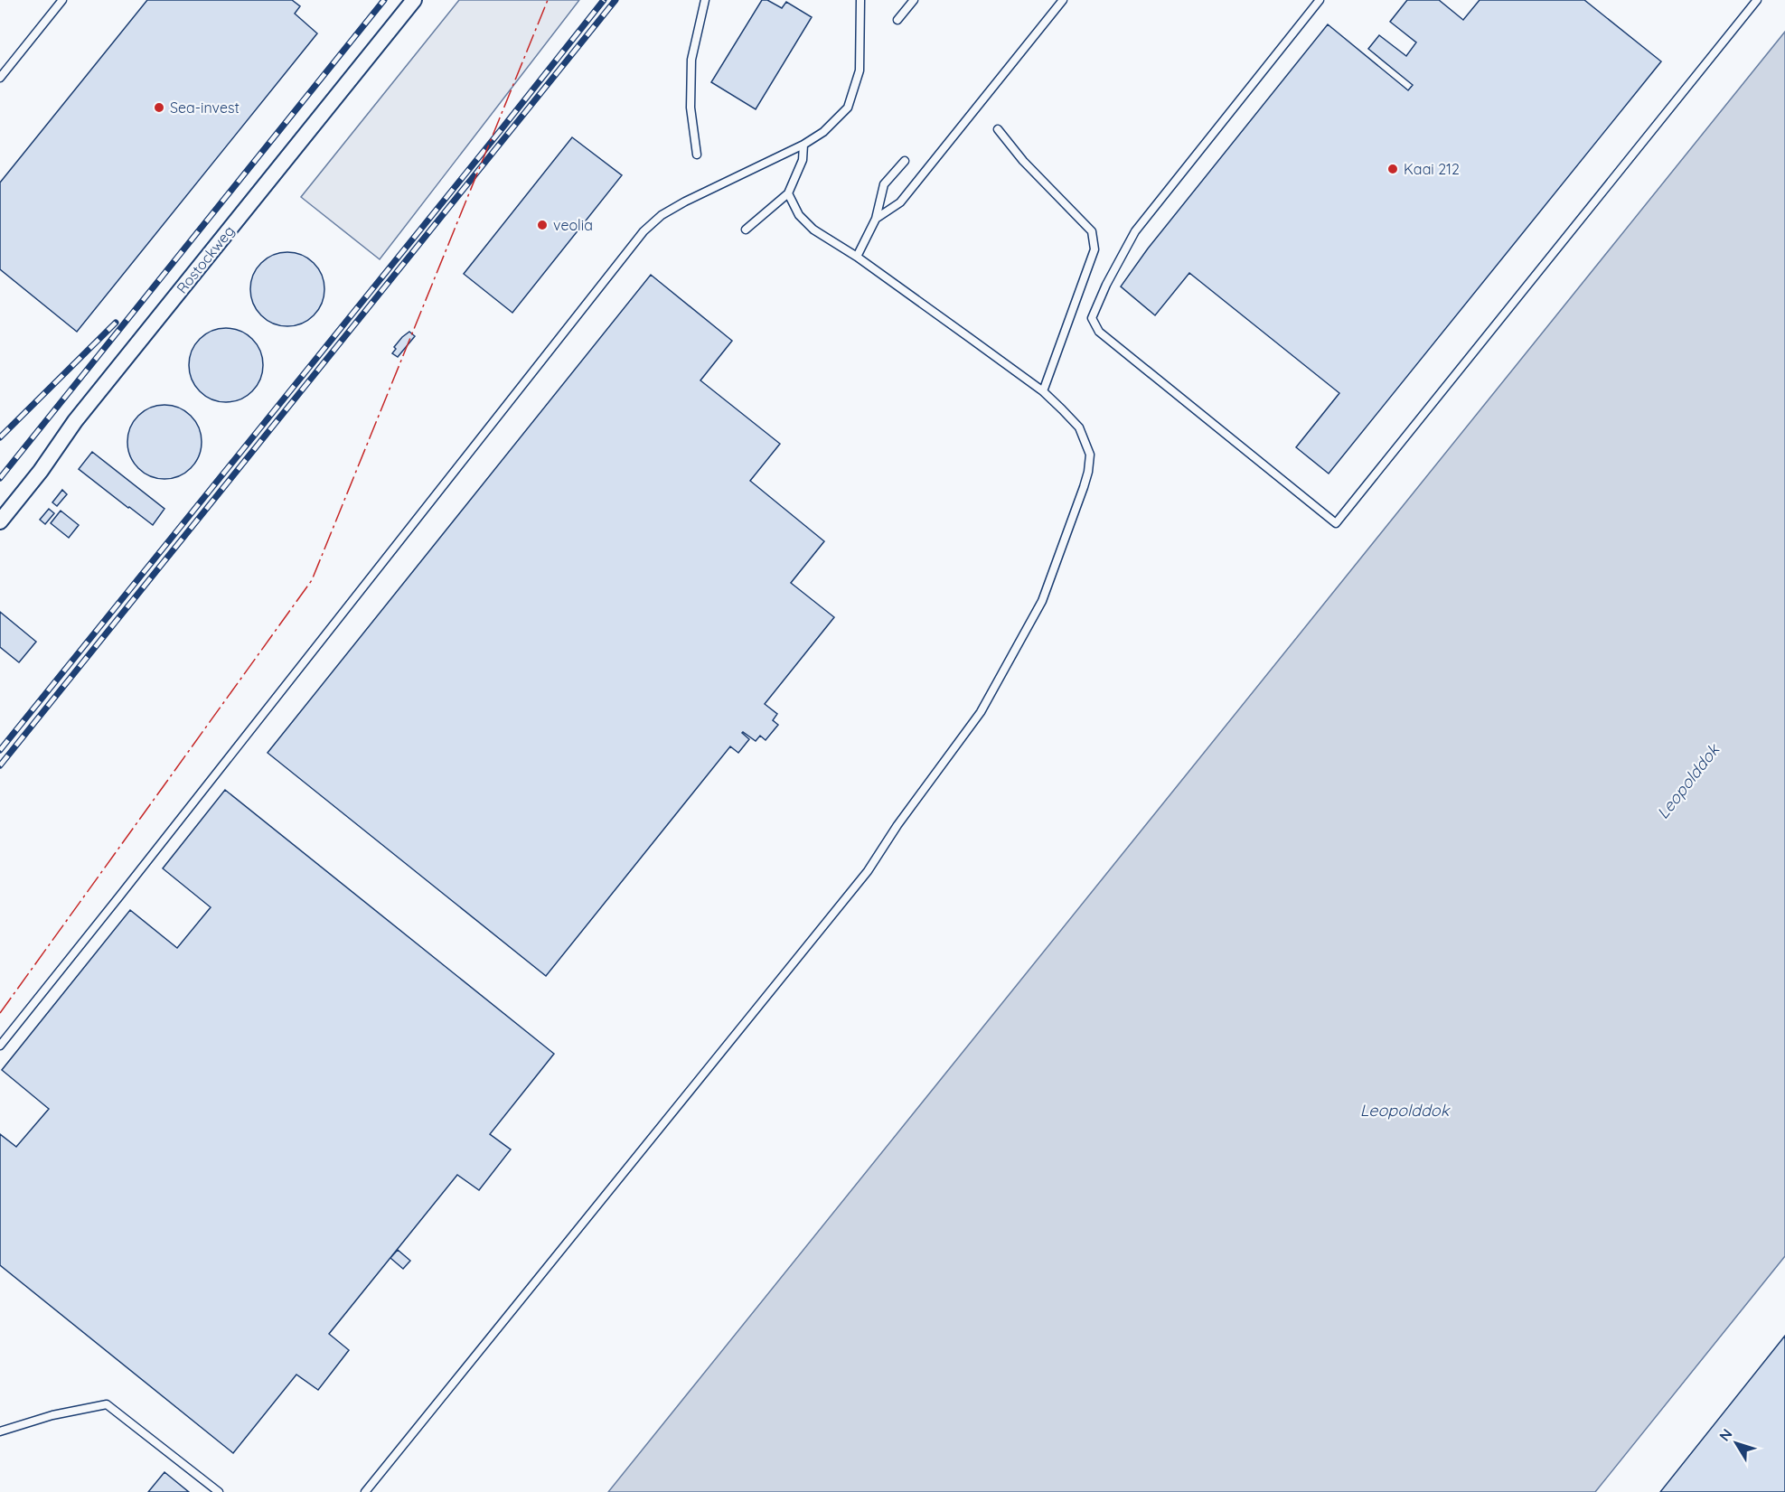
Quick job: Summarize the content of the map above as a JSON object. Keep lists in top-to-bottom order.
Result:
{
  "streets": {
    "street": ["Rostockweg"]
  },
  "water": ["Leopolddok"],
  "places": ["Sea-invest", "Kaai 212", "veolia"],
  "north": "top left"
}
